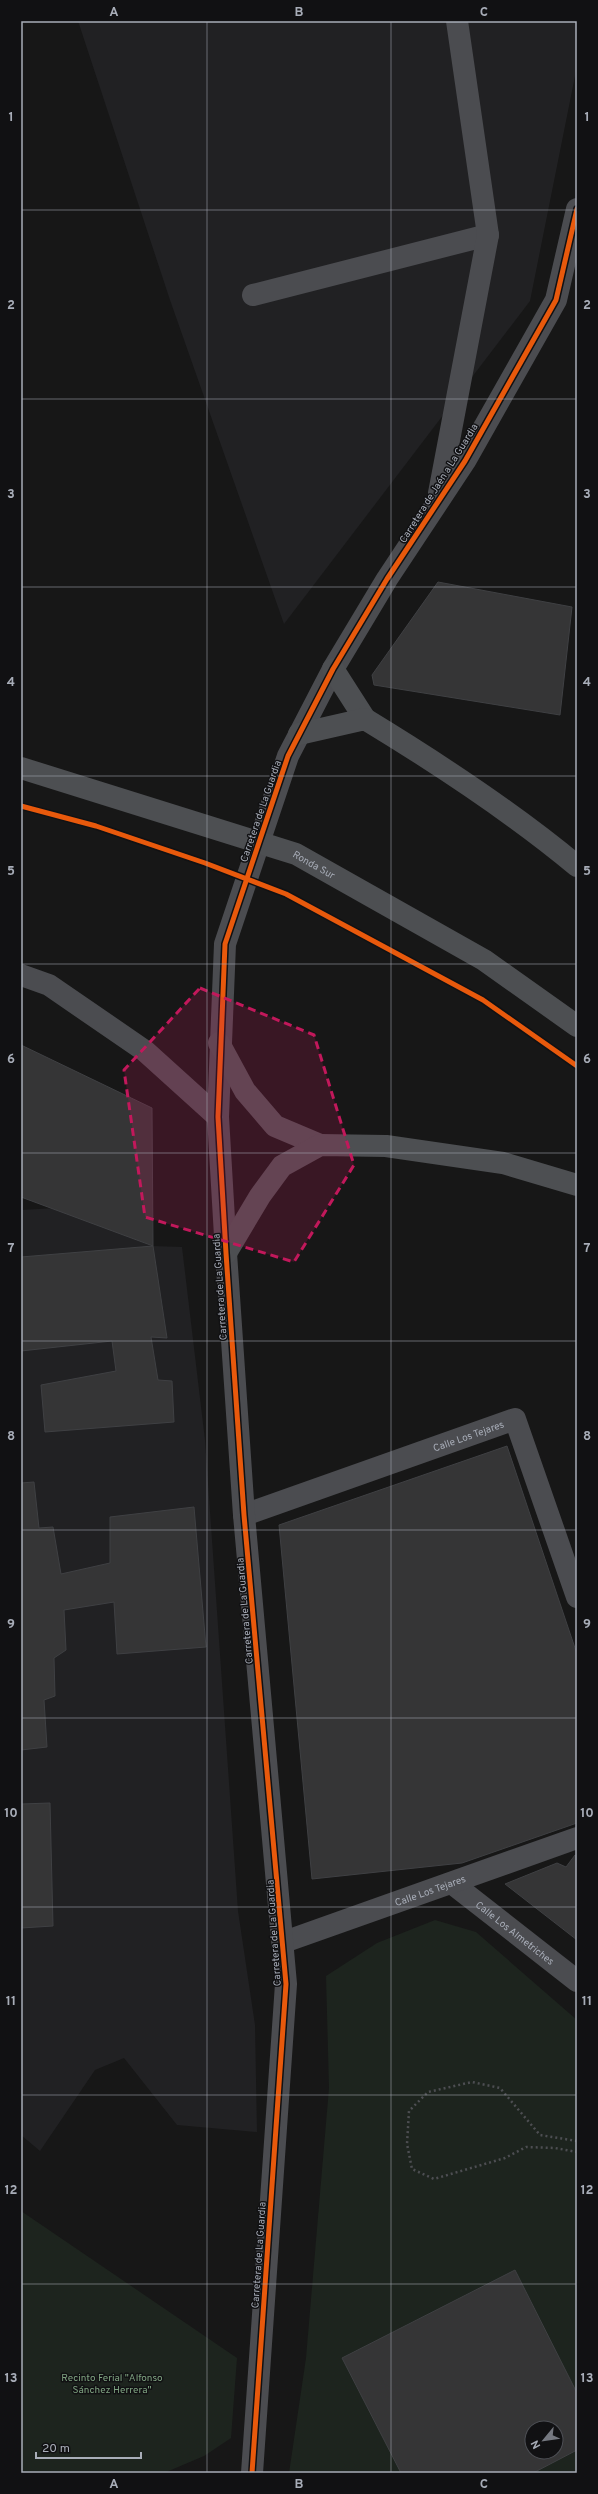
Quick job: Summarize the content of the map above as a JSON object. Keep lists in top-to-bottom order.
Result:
{
  "streets": {
    "main road": ["Ronda Sur"],
    "street": [
      "Carretera de Jaén a La Guardia",
      "Carretera de La Guardia",
      "Calle Los Tejares",
      "Calle Los Almetriches"
    ]
  },
  "crossings": [
    ["Carretera de Jaén a La Guardia", "Carretera de La Guardia"],
    ["Carretera de La Guardia", "Calle Los Tejares"],
    ["Calle Los Tejares", "Calle Los Almetriches"]
  ],
  "parks": ["Recinto Ferial \"Alfonso Sánchez Herrera\""],
  "scale_bar": "20 m",
  "north": "bottom left",
  "grid": {
    "columns": ["A", "B", "C"],
    "rows": [
      "1",
      "2",
      "3",
      "4",
      "5",
      "6",
      "7",
      "8",
      "9",
      "10",
      "11",
      "12",
      "13"
    ]
  }
}
